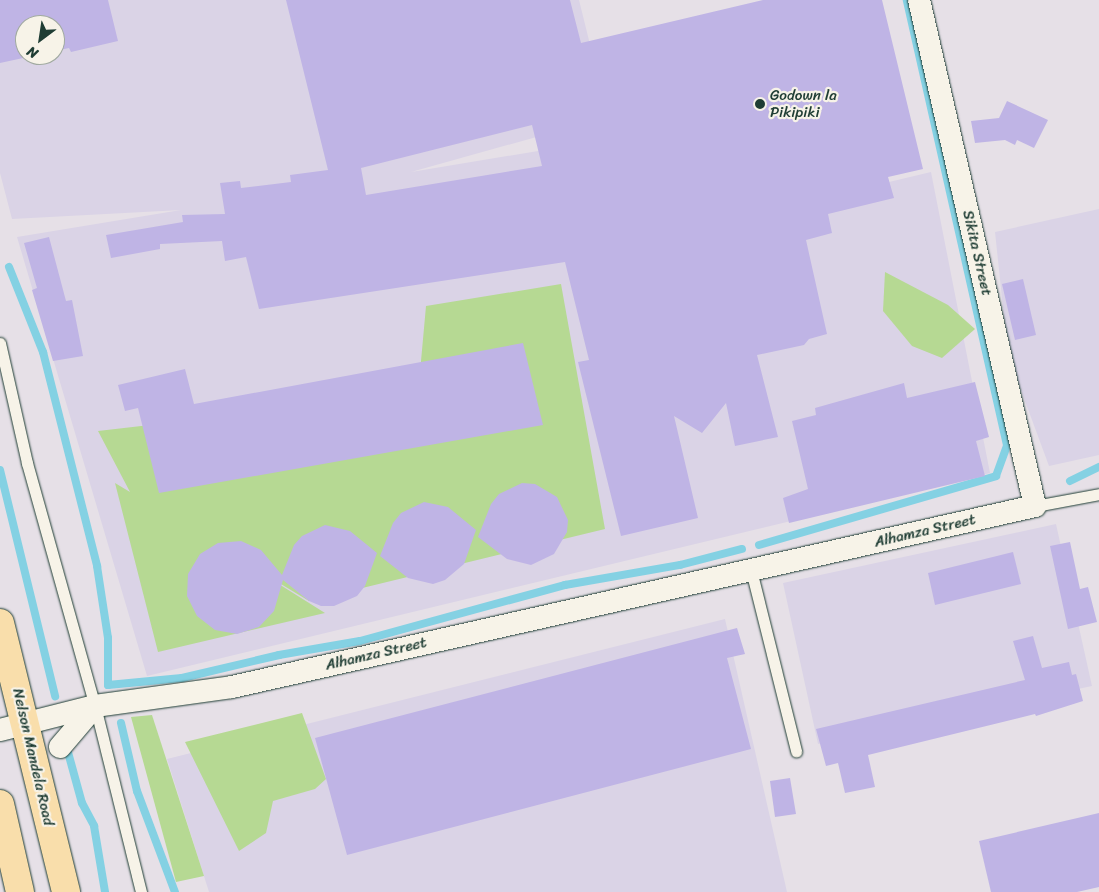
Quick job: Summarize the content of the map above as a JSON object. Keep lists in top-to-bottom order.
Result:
{
  "streets": {
    "main road": ["Nelson Mandela Road"],
    "street": ["Sikita Street", "Alhamza Street"]
  },
  "crossings": [
    ["Sikita Street", "Alhamza Street"],
    ["Alhamza Street", "Nelson Mandela Road"]
  ],
  "places": ["Godown la Pikipiki"],
  "north": "bottom left"
}
